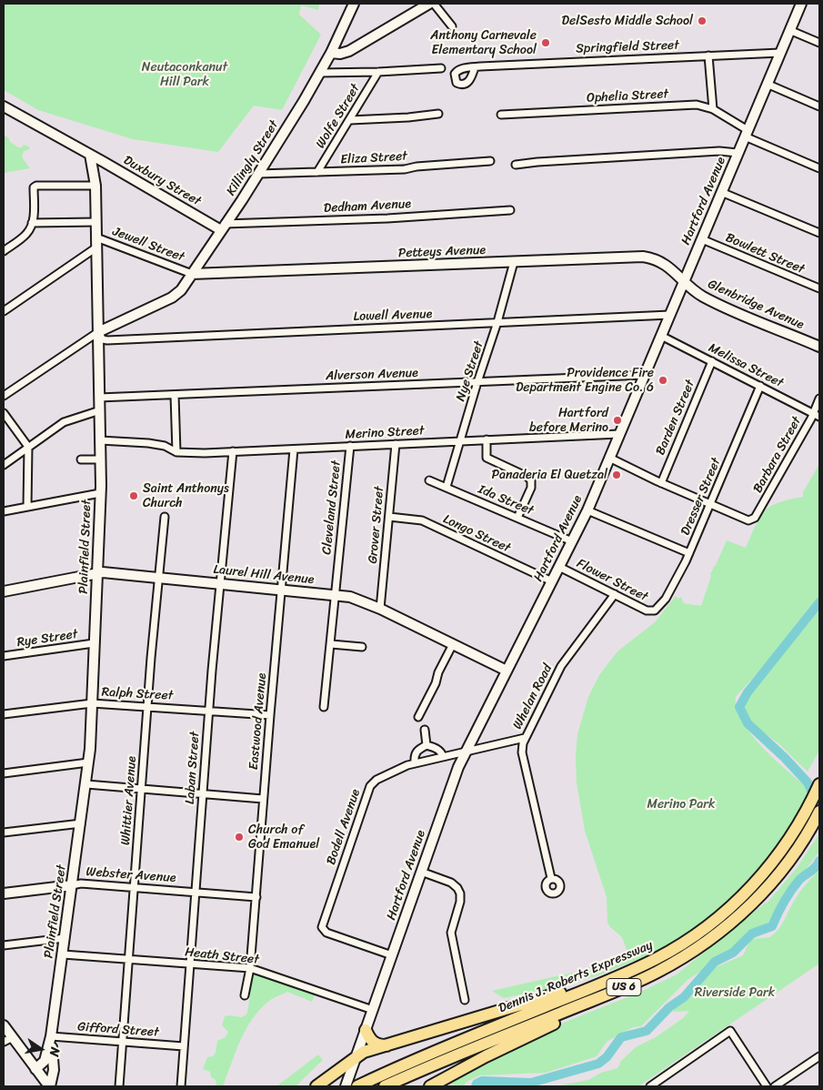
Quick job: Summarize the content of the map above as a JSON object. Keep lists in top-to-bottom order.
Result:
{
  "streets": {
    "highway": ["Dennis J. Roberts Expressway", "US 6"],
    "main road": [
      "Killingly Street",
      "Duxbury Street",
      "Hartford Avenue",
      "Petteys Avenue",
      "Glenbridge Avenue",
      "Plainfield Street",
      "Laurel Hill Avenue",
      "Webster Avenue"
    ],
    "street": [
      "Springfield Street",
      "Ophelia Street",
      "Wolfe Street",
      "Eliza Street",
      "Dedham Avenue",
      "Jewell Street",
      "Bowlett Street",
      "Lowell Avenue",
      "Melissa Street",
      "Nye Street",
      "Alverson Avenue",
      "Barden Street",
      "Merino Street",
      "Barbara Street",
      "Dresser Street",
      "Ida Street",
      "Cleveland Street",
      "Grover Street",
      "Longo Street",
      "Flower Street",
      "Rye Street",
      "Ralph Street",
      "Whelan Road",
      "Eastwood Avenue",
      "Laban Street",
      "Whittier Avenue",
      "Bodell Avenue",
      "Heath Street",
      "Gifford Street"
    ]
  },
  "crossings": [
    ["Springfield Street", "Hartford Avenue"],
    ["Ophelia Street", "Hartford Avenue"],
    ["Wolfe Street", "Eliza Street"],
    ["Killingly Street", "Eliza Street"],
    ["Killingly Street", "Duxbury Street"],
    ["Killingly Street", "Dedham Avenue"],
    ["Killingly Street", "Jewell Street"],
    ["Killingly Street", "Petteys Avenue"],
    ["Killingly Street", "Lowell Avenue"],
    ["Killingly Street", "Plainfield Street"],
    ["Duxbury Street", "Dedham Avenue"],
    ["Duxbury Street", "Plainfield Street"],
    ["Hartford Avenue", "Petteys Avenue"],
    ["Hartford Avenue", "Bowlett Street"],
    ["Hartford Avenue", "Glenbridge Avenue"],
    ["Hartford Avenue", "Lowell Avenue"],
    ["Hartford Avenue", "Melissa Street"],
    ["Hartford Avenue", "Alverson Avenue"],
    ["Hartford Avenue", "Merino Street"],
    ["Hartford Avenue", "Ida Street"],
    ["Hartford Avenue", "Longo Street"],
    ["Hartford Avenue", "Laurel Hill Avenue"],
    ["Hartford Avenue", "Flower Street"],
    ["Hartford Avenue", "Bodell Avenue"],
    ["Hartford Avenue", "Heath Street"],
    ["Jewell Street", "Petteys Avenue"],
    ["Jewell Street", "Plainfield Street"],
    ["Petteys Avenue", "Glenbridge Avenue"],
    ["Petteys Avenue", "Nye Street"],
    ["Lowell Avenue", "Nye Street"],
    ["Lowell Avenue", "Plainfield Street"],
    ["Melissa Street", "Barden Street"],
    ["Melissa Street", "Barbara Street"],
    ["Melissa Street", "Dresser Street"],
    ["Nye Street", "Alverson Avenue"],
    ["Nye Street", "Merino Street"],
    ["Nye Street", "Ida Street"],
    ["Alverson Avenue", "Plainfield Street"],
    ["Merino Street", "Cleveland Street"],
    ["Merino Street", "Grover Street"],
    ["Merino Street", "Plainfield Street"],
    ["Merino Street", "Eastwood Avenue"],
    ["Merino Street", "Laban Street"],
    ["Barbara Street", "Dresser Street"],
    ["Dresser Street", "Flower Street"],
    ["Cleveland Street", "Laurel Hill Avenue"],
    ["Grover Street", "Longo Street"],
    ["Grover Street", "Laurel Hill Avenue"],
    ["Plainfield Street", "Laurel Hill Avenue"],
    ["Plainfield Street", "Rye Street"],
    ["Plainfield Street", "Ralph Street"],
    ["Plainfield Street", "Webster Avenue"],
    ["Plainfield Street", "Heath Street"],
    ["Plainfield Street", "Gifford Street"],
    ["Laurel Hill Avenue", "Eastwood Avenue"],
    ["Laurel Hill Avenue", "Laban Street"],
    ["Laurel Hill Avenue", "Whittier Avenue"],
    ["Flower Street", "Whelan Road"],
    ["Ralph Street", "Eastwood Avenue"],
    ["Ralph Street", "Laban Street"],
    ["Ralph Street", "Whittier Avenue"],
    ["Whelan Road", "Bodell Avenue"],
    ["Eastwood Avenue", "Webster Avenue"],
    ["Eastwood Avenue", "Heath Street"],
    ["Laban Street", "Webster Avenue"],
    ["Laban Street", "Heath Street"],
    ["Laban Street", "Gifford Street"],
    ["Whittier Avenue", "Webster Avenue"],
    ["Whittier Avenue", "Heath Street"],
    ["Whittier Avenue", "Gifford Street"]
  ],
  "parks": ["Neutaconkanut Hill Park", "Merino Park", "Riverside Park"],
  "places": [
    "DelSesto Middle School",
    "Anthony Carnevale Elementary School",
    "Providence Fire Department Engine Co. 6",
    "Hartford before Merino",
    "Panaderia El Quetzal",
    "Saint Anthonys Church",
    "Church of God Emanuel"
  ],
  "north": "right"
}
